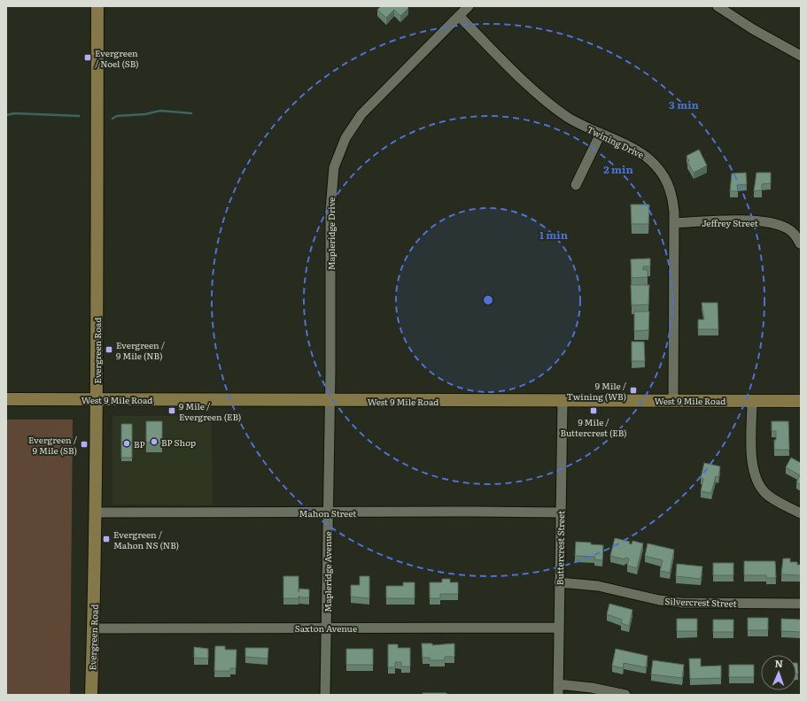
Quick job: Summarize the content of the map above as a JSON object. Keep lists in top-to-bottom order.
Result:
{
  "streets": {
    "main road": ["Evergreen Road", "West 9 Mile Road"],
    "street": [
      "Twining Drive",
      "Jeffrey Street",
      "Mapleridge Drive",
      "Mahon Street",
      "Buttercrest Street",
      "Mapleridge Avenue",
      "Silvercrest Street",
      "Saxton Avenue"
    ]
  },
  "crossings": [
    ["Twining Drive", "Jeffrey Street"],
    ["Twining Drive", "Mapleridge Drive"],
    ["Twining Drive", "West 9 Mile Road"],
    ["Mapleridge Drive", "West 9 Mile Road"],
    ["Mapleridge Drive", "Mahon Street"],
    ["Mapleridge Drive", "Mapleridge Avenue"],
    ["Evergreen Road", "West 9 Mile Road"],
    ["Evergreen Road", "Mahon Street"],
    ["Evergreen Road", "Saxton Avenue"],
    ["West 9 Mile Road", "Buttercrest Street"],
    ["Mahon Street", "Buttercrest Street"],
    ["Mahon Street", "Mapleridge Avenue"],
    ["Buttercrest Street", "Silvercrest Street"],
    ["Buttercrest Street", "Saxton Avenue"],
    ["Mapleridge Avenue", "Saxton Avenue"]
  ],
  "places": {
    "transit": [
      "Evergreen / Noel (SB)",
      "Evergreen / 9 Mile (NB)",
      "9 Mile / Twining (WB)",
      "9 Mile / Evergreen (EB)",
      "9 Mile / Buttercrest (EB)",
      "Evergreen / 9 Mile (SB)",
      "Evergreen / Mahon NS (NB)"
    ],
    "other": ["BP Shop", "BP"]
  },
  "north": "top",
  "rings": ["3 min", "2 min", "1 min"]
}
